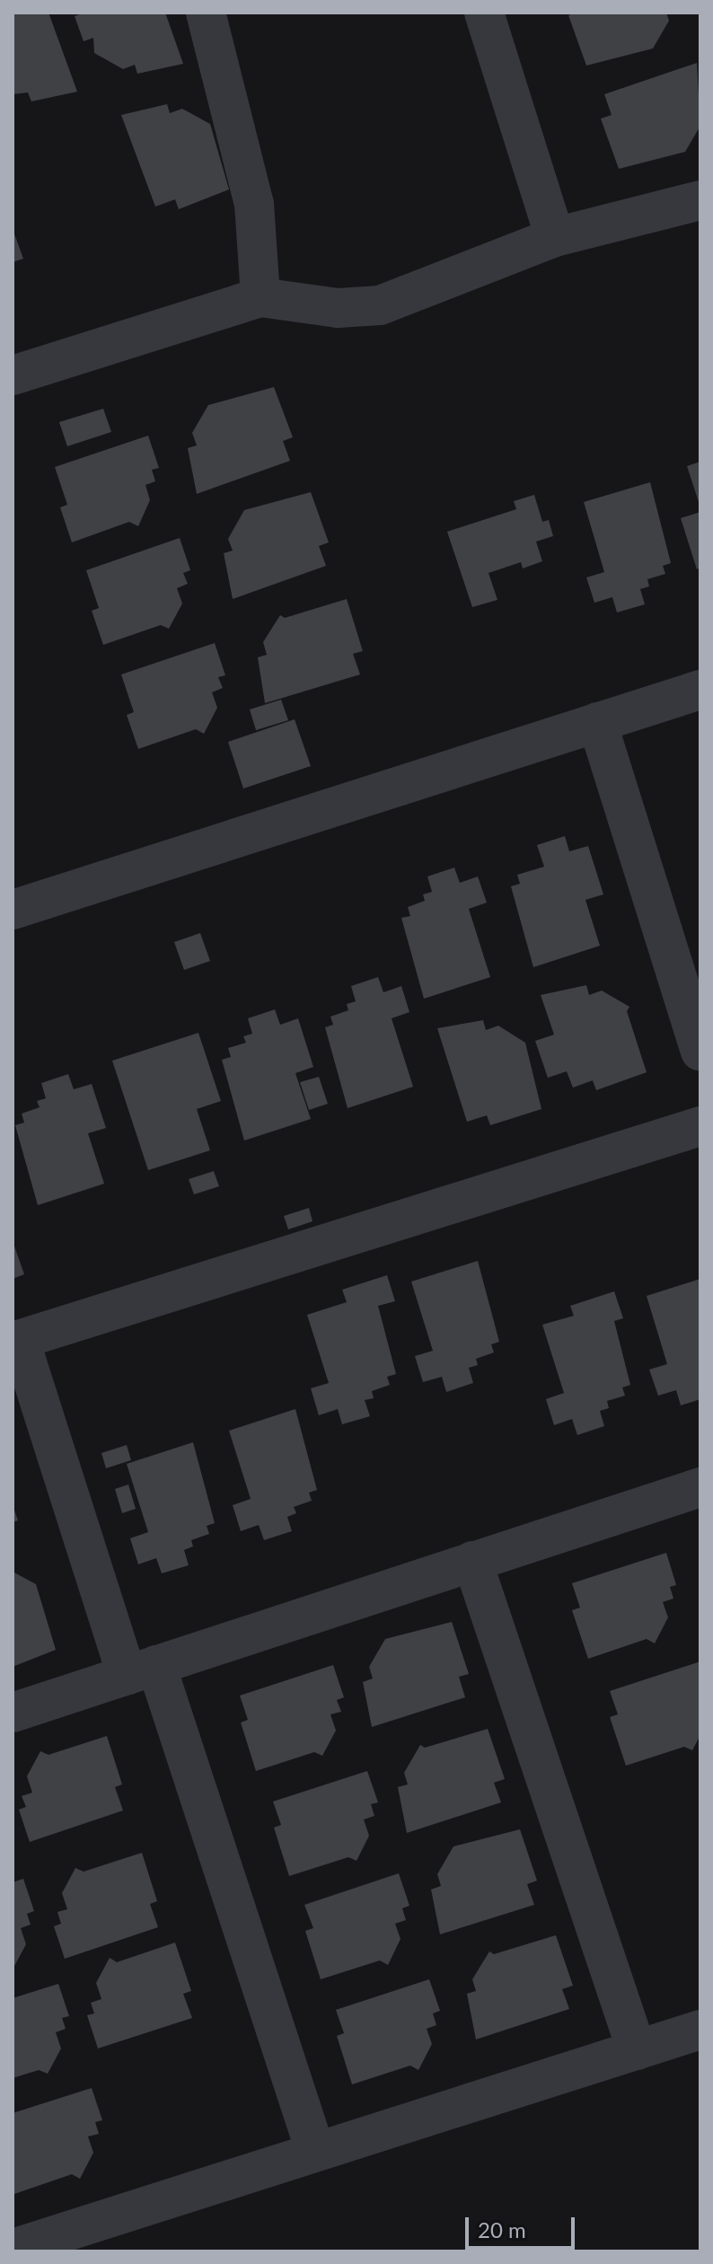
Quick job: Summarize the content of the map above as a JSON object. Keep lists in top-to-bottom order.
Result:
{
  "scale_bar": "20 m"
}
